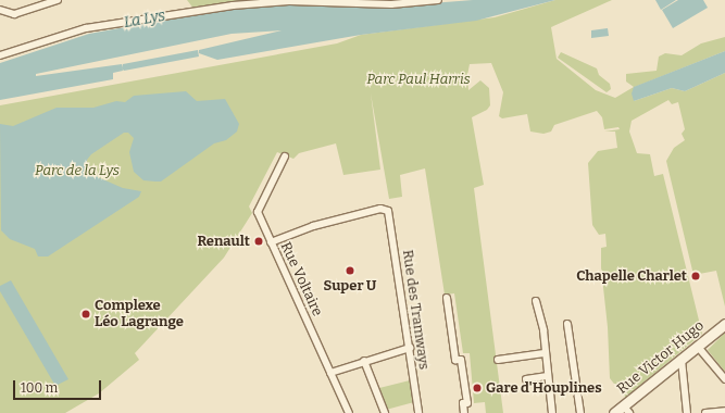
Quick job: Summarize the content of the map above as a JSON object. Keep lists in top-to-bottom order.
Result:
{
  "streets": {
    "main road": ["Rue Victor Hugo"],
    "street": ["Rue Voltaire", "Rue des Tramways"]
  },
  "crossings": [
    ["Rue Voltaire", "Rue des Tramways"]
  ],
  "water": ["La Lys"],
  "parks": ["Parc Paul Harris", "Parc de la Lys"],
  "places": [
    "Renault",
    "Super U",
    "Chapelle Charlet",
    "Complexe Léo Lagrange",
    "Gare d'Houplines"
  ],
  "scale_bar": "100 m"
}
